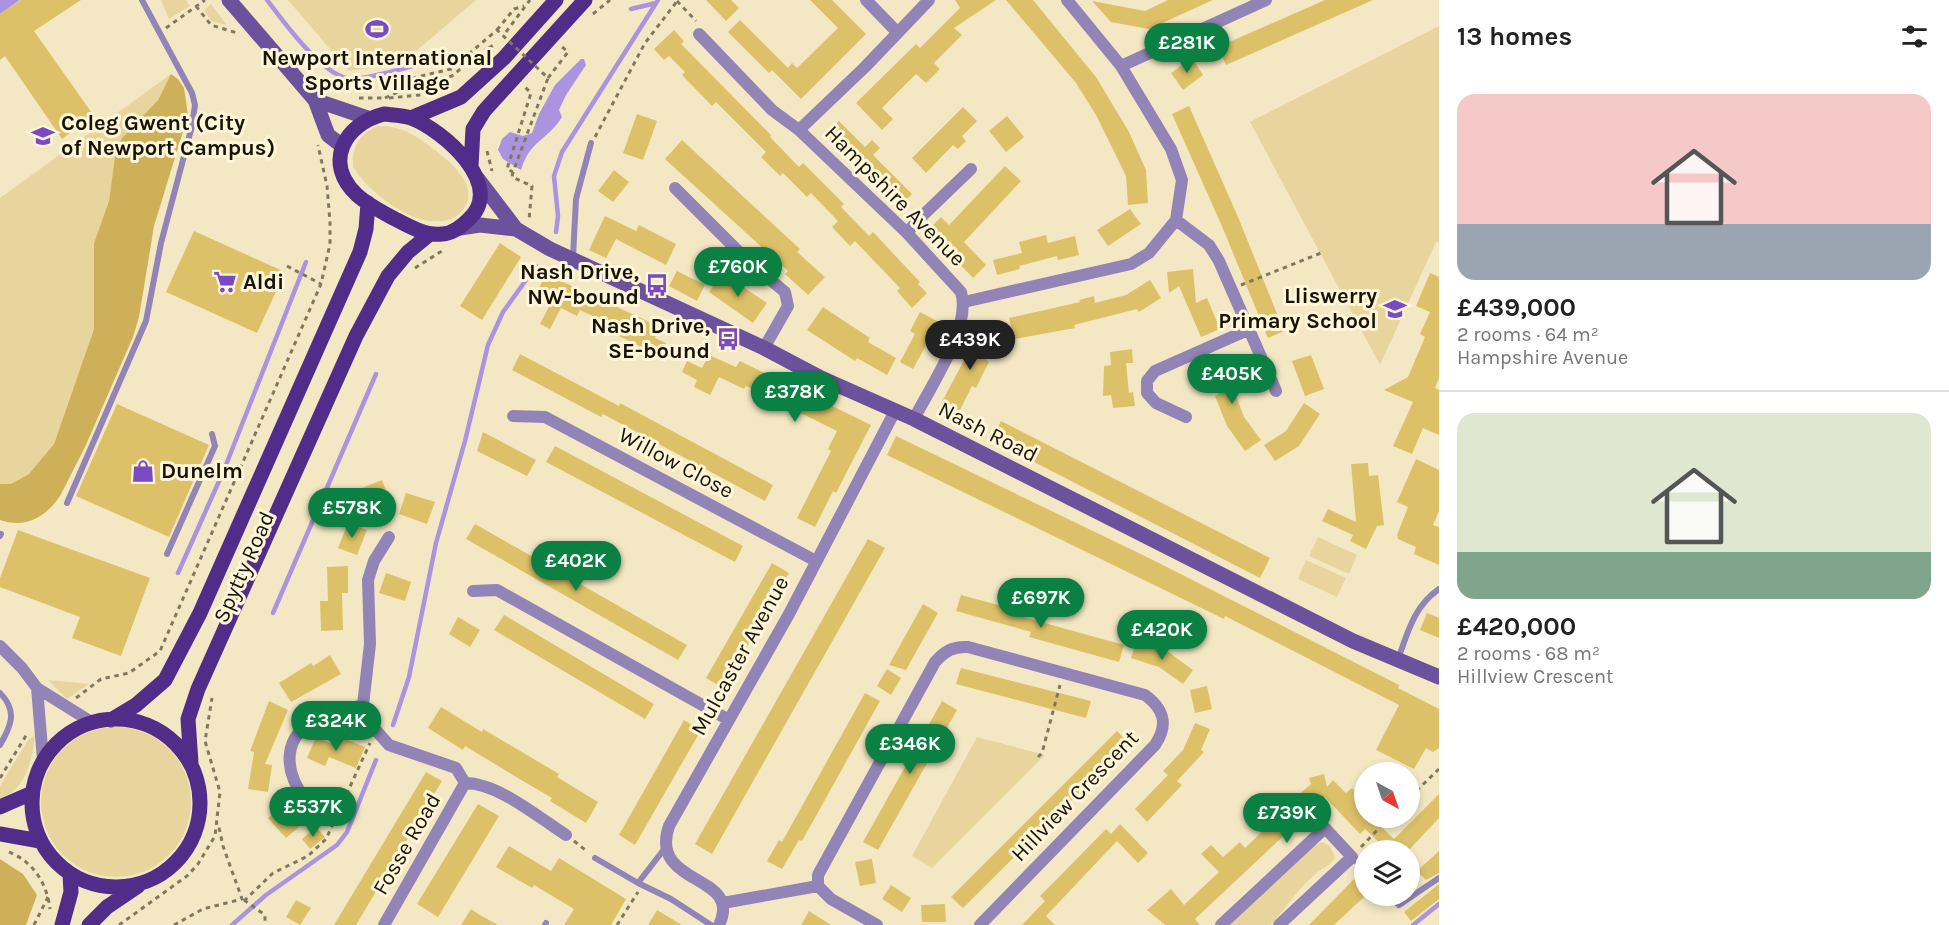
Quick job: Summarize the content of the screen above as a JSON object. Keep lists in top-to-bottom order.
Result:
{
  "streets": {
    "main road": ["Spytty Road"],
    "street": [
      "Hampshire Avenue",
      "Nash Road",
      "Willow Close",
      "Mulcaster Avenue",
      "Hillview Crescent",
      "Fosse Road"
    ]
  },
  "crossings": [
    ["Hampshire Avenue", "Nash Road"],
    ["Nash Road", "Spytty Road"],
    ["Nash Road", "Mulcaster Avenue"],
    ["Willow Close", "Mulcaster Avenue"]
  ],
  "places": {
    "sports": ["Newport International Sports Village"],
    "school or university": ["Coleg Gwent (City of Newport Campus)", "Lliswerry Primary School"],
    "supermarket": ["Aldi"],
    "bus stop": ["Nash Drive, NW-bound", "Nash Drive, SE-bound"],
    "shop": ["Dunelm"]
  },
  "north": "bottom right",
  "page": {
    "heading": "13 homes",
    "price": [
      "£281K",
      "£760K",
      "£439K",
      "£405K",
      "£378K",
      "£578K",
      "£402K",
      "£697K",
      "£420K",
      "£324K",
      "£346K",
      "£537K",
      "£739K"
    ],
    "list": [
      {
        "name": "£439,000",
        "note": "2 rooms · 64 m² · Hampshire Avenue"
      },
      {
        "name": "£420,000",
        "note": "2 rooms · 68 m² · Hillview Crescent"
      }
    ]
  }
}
